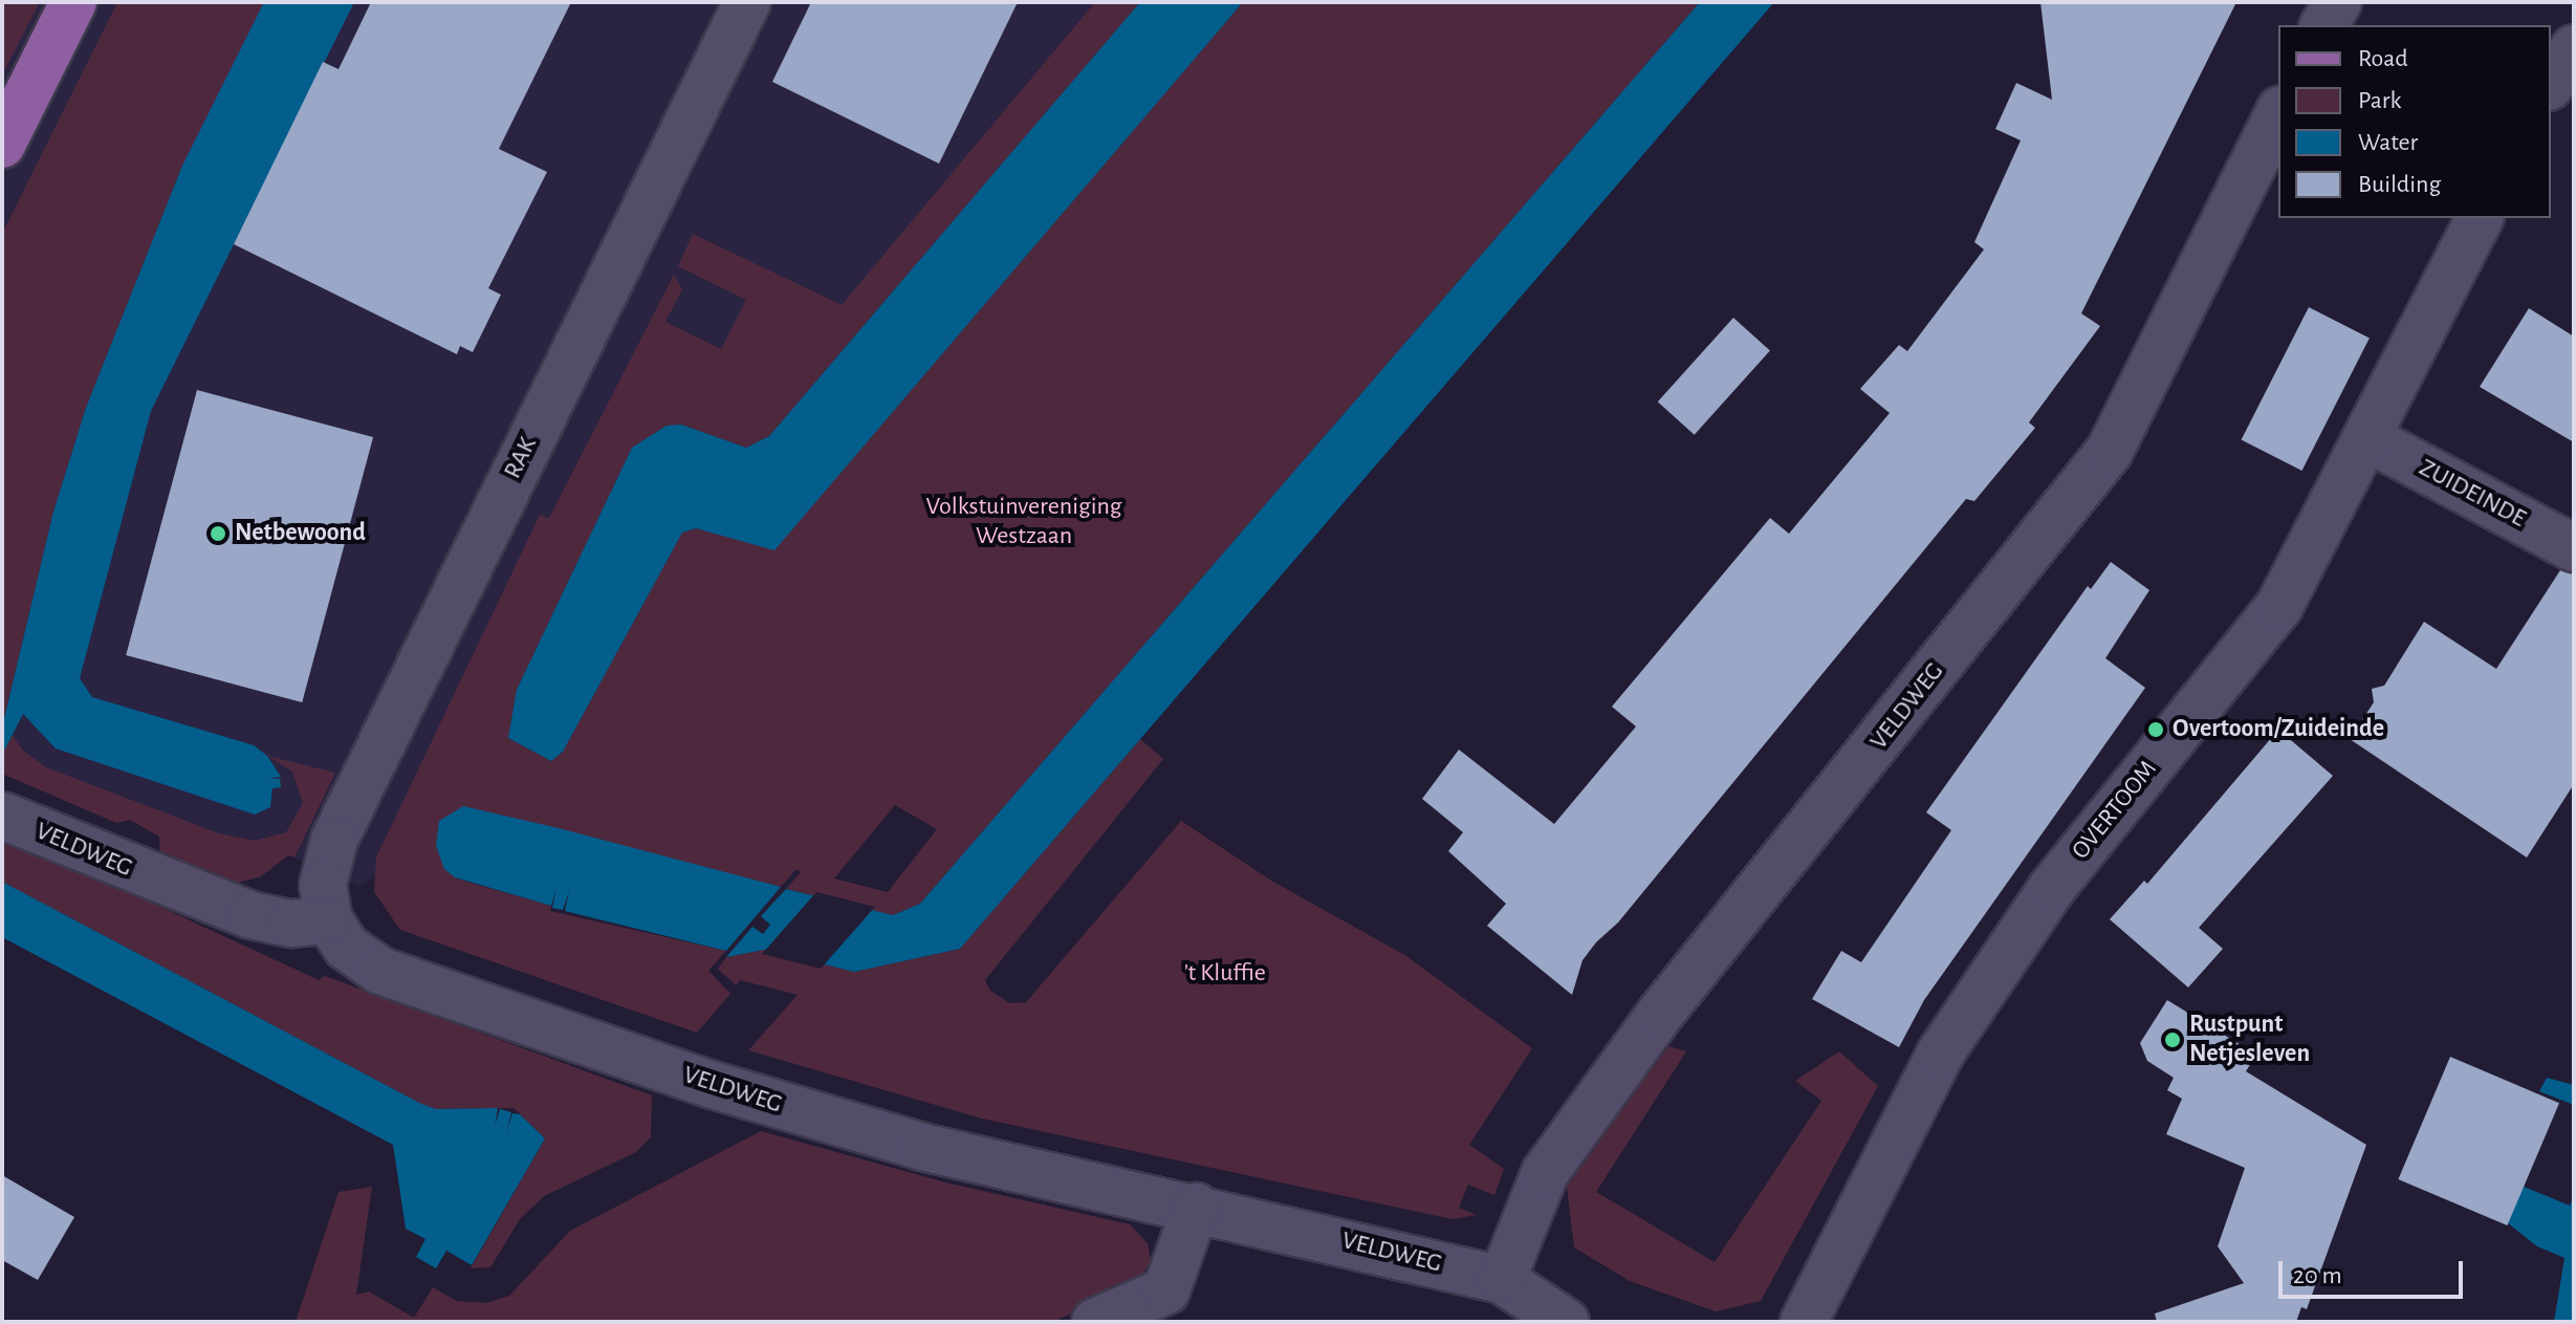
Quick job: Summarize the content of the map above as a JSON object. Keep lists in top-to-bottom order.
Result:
{
  "streets": {
    "street": [
      "RAK",
      "ZUIDEINDE",
      "VELDWEG",
      "OVERTOOM"
    ]
  },
  "crossings": [
    ["RAK", "VELDWEG"],
    ["ZUIDEINDE", "OVERTOOM"]
  ],
  "parks": ["Volkstuinvereniging Westzaan", "'t Kluffie"],
  "places": ["Netbewoond", "Overtoom/Zuideinde", "Rustpunt Netjesleven"],
  "legend": [
    "Road",
    "Park",
    "Water",
    "Building"
  ],
  "scale_bar": "20 m"
}
